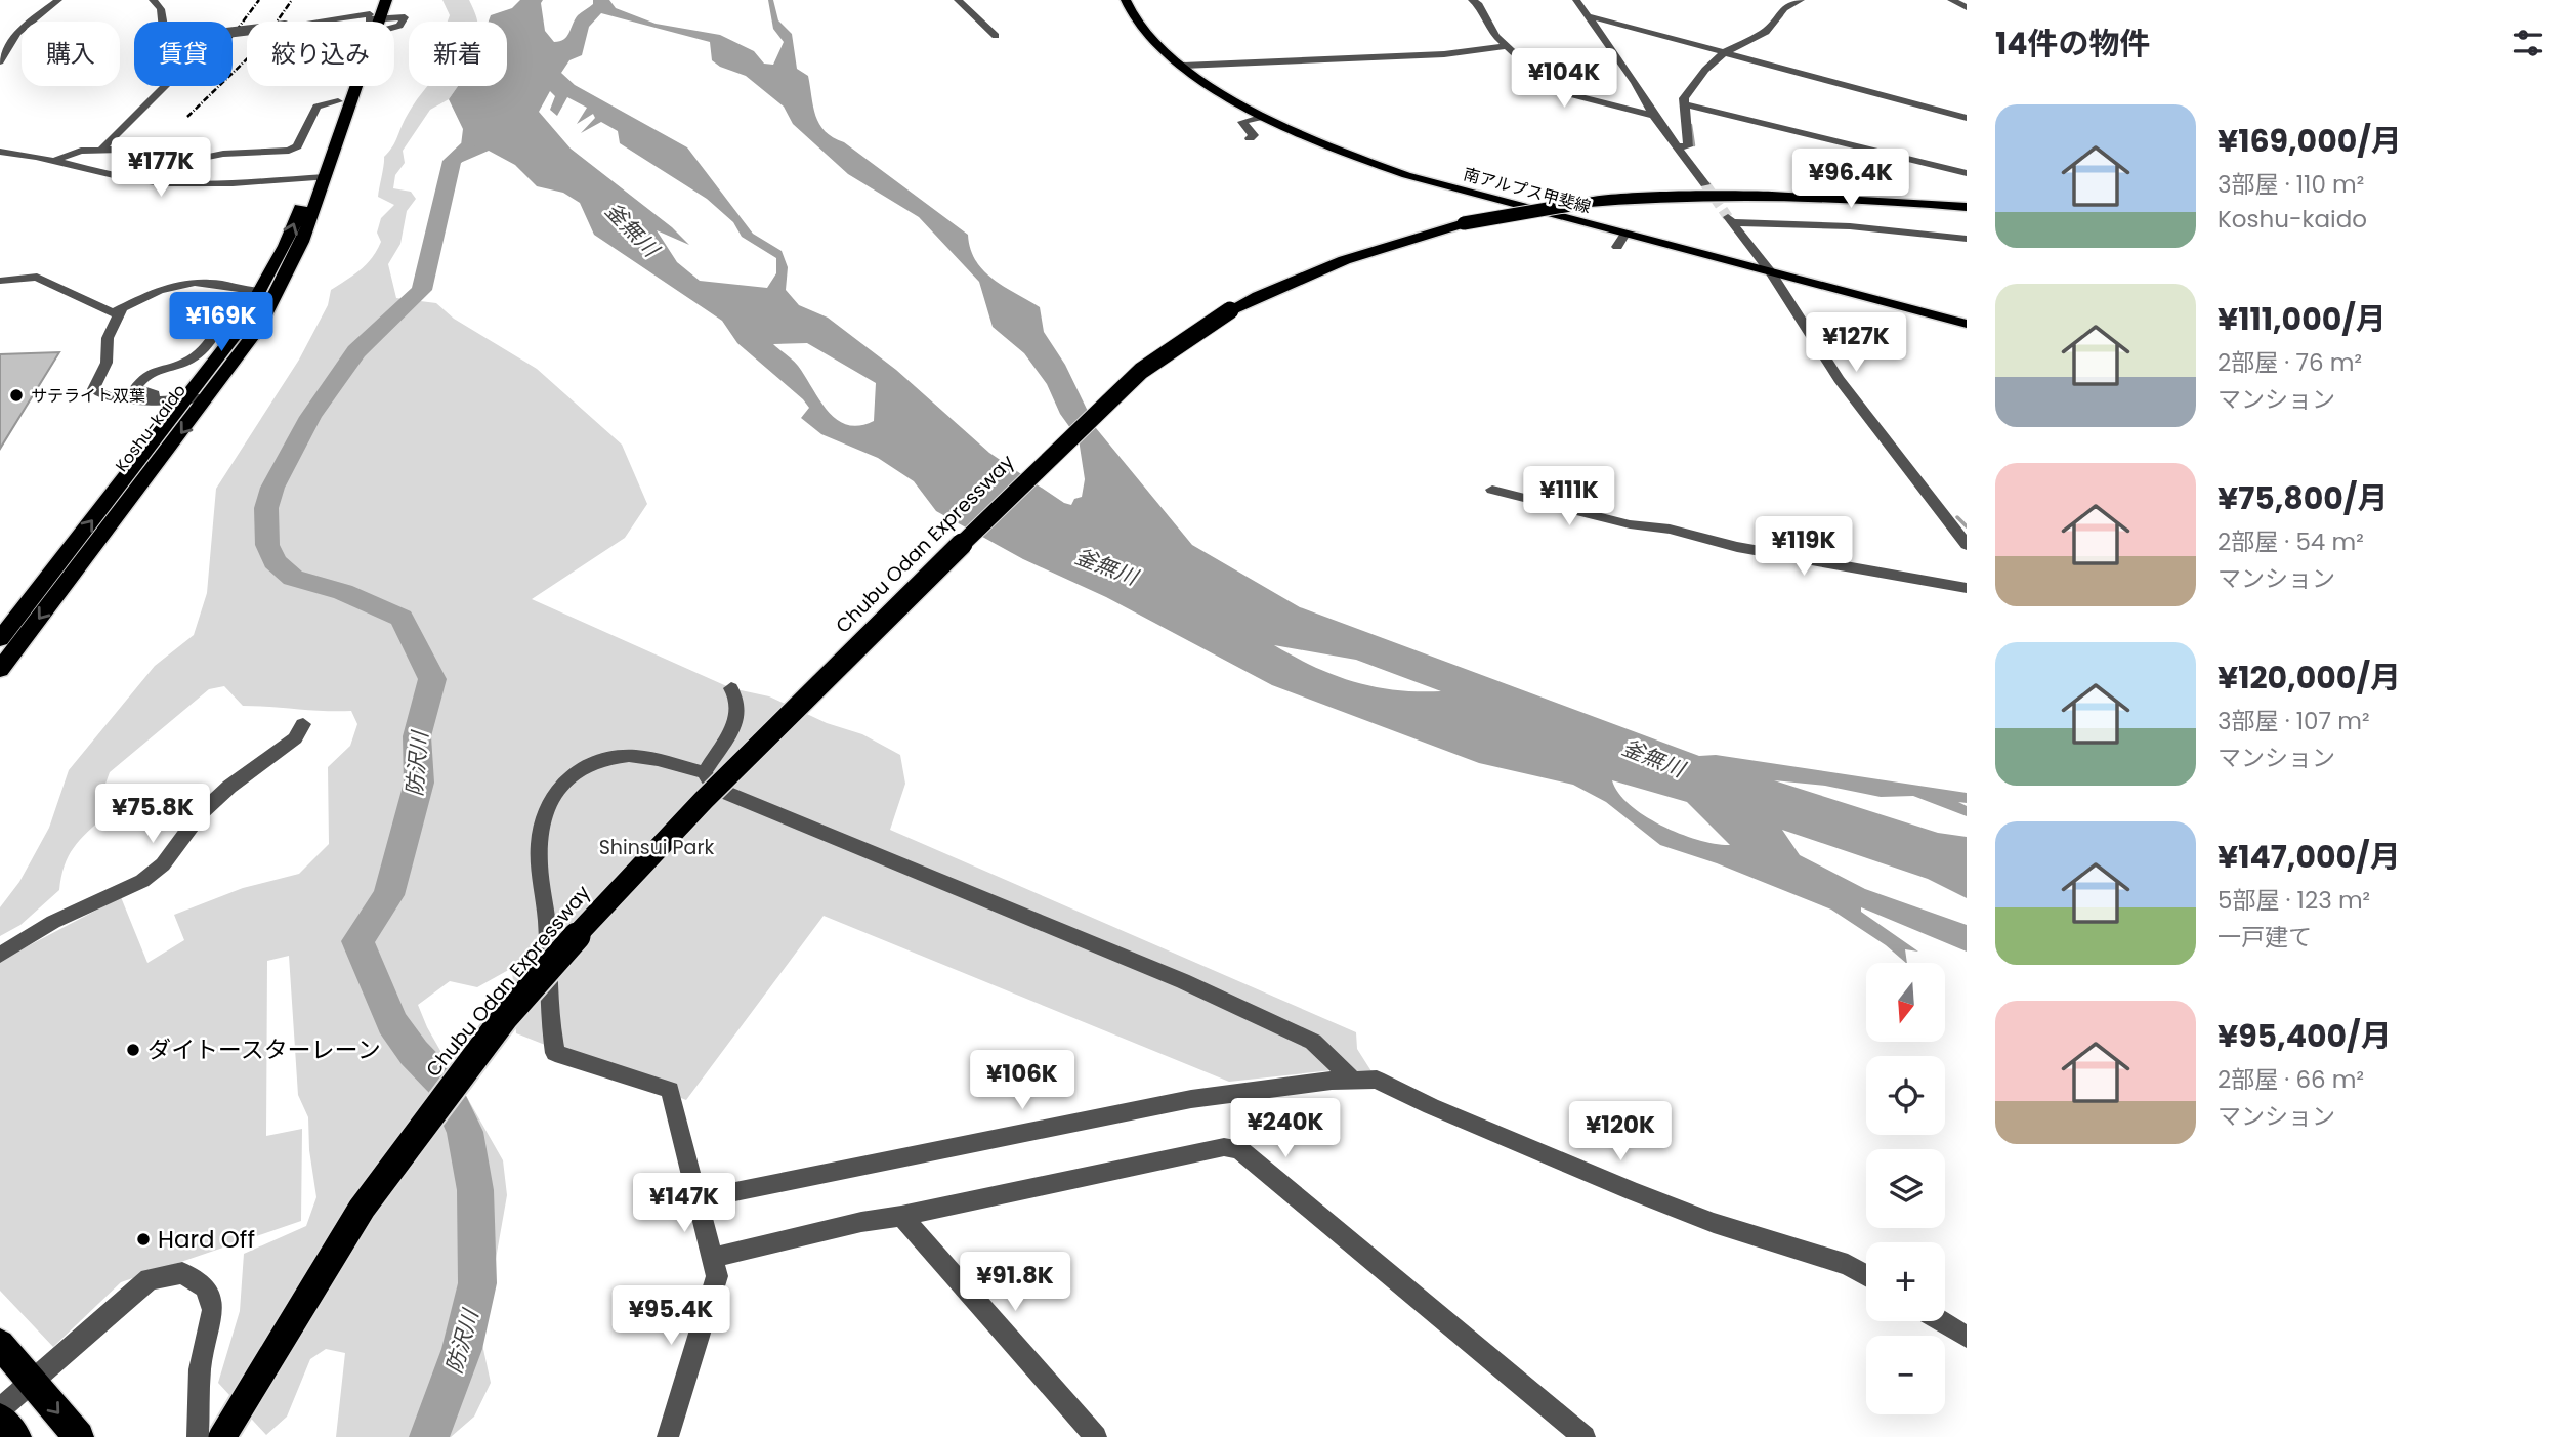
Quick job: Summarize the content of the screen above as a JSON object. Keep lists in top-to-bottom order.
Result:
{
  "streets": {
    "highway": ["Koshu-kaido", "Chubu Odan Expressway"],
    "main road": ["南アルプス甲斐線"]
  },
  "water": ["釜無川", "防沢川"],
  "parks": ["Shinsui Park"],
  "places": ["サテライト双葉", "ダイトースターレーン", "Hard Off"],
  "north": "bottom",
  "page": {
    "heading": "14件の物件",
    "chip": [
      "購入",
      "賃貸",
      "絞り込み",
      "新着"
    ],
    "price": [
      "¥104K",
      "¥177K",
      "¥96.4K",
      "¥169K",
      "¥127K",
      "¥111K",
      "¥119K",
      "¥75.8K",
      "¥106K",
      "¥240K",
      "¥120K",
      "¥147K",
      "¥91.8K",
      "¥95.4K"
    ],
    "list": [
      {
        "name": "¥169,000/月",
        "note": "3部屋 · 110 m² · Koshu-kaido"
      },
      {
        "name": "¥111,000/月",
        "note": "2部屋 · 76 m² · マンション"
      },
      {
        "name": "¥75,800/月",
        "note": "2部屋 · 54 m² · マンション"
      },
      {
        "name": "¥120,000/月",
        "note": "3部屋 · 107 m² · マンション"
      },
      {
        "name": "¥147,000/月",
        "note": "5部屋 · 123 m² · 一戸建て"
      },
      {
        "name": "¥95,400/月",
        "note": "2部屋 · 66 m² · マンション"
      }
    ],
    "map_buttons": ["+", "−"]
  }
}
